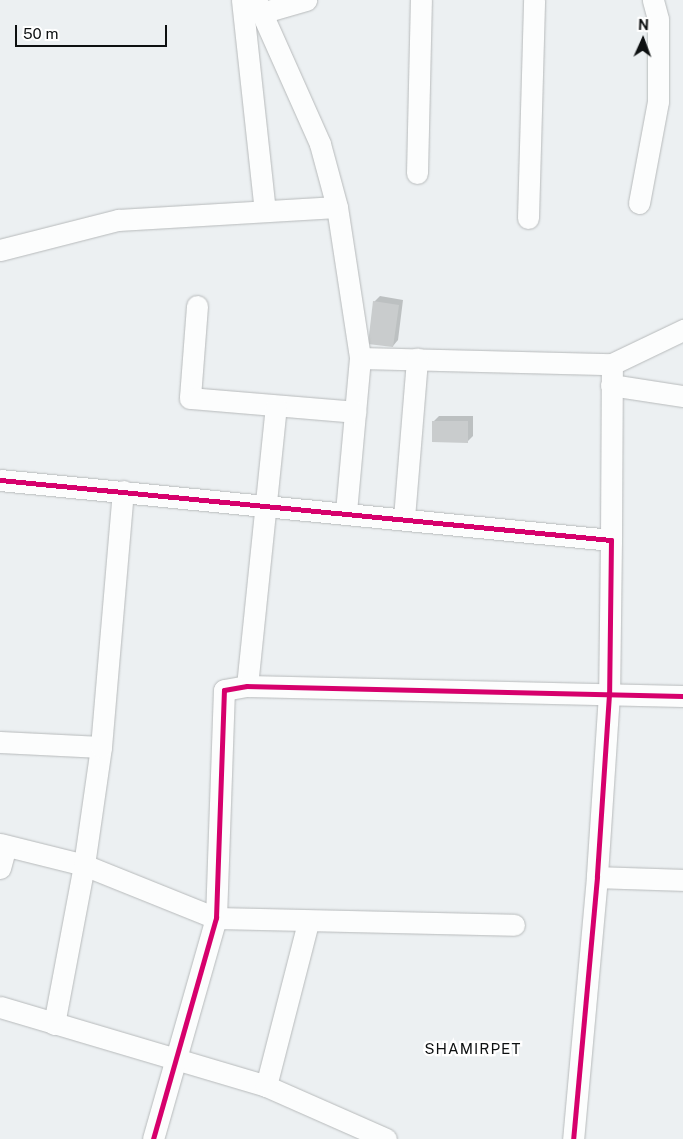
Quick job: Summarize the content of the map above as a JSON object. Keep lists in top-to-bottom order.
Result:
{
  "districts": ["SHAMIRPET"],
  "scale_bar": "50 m",
  "north": "top"
}
